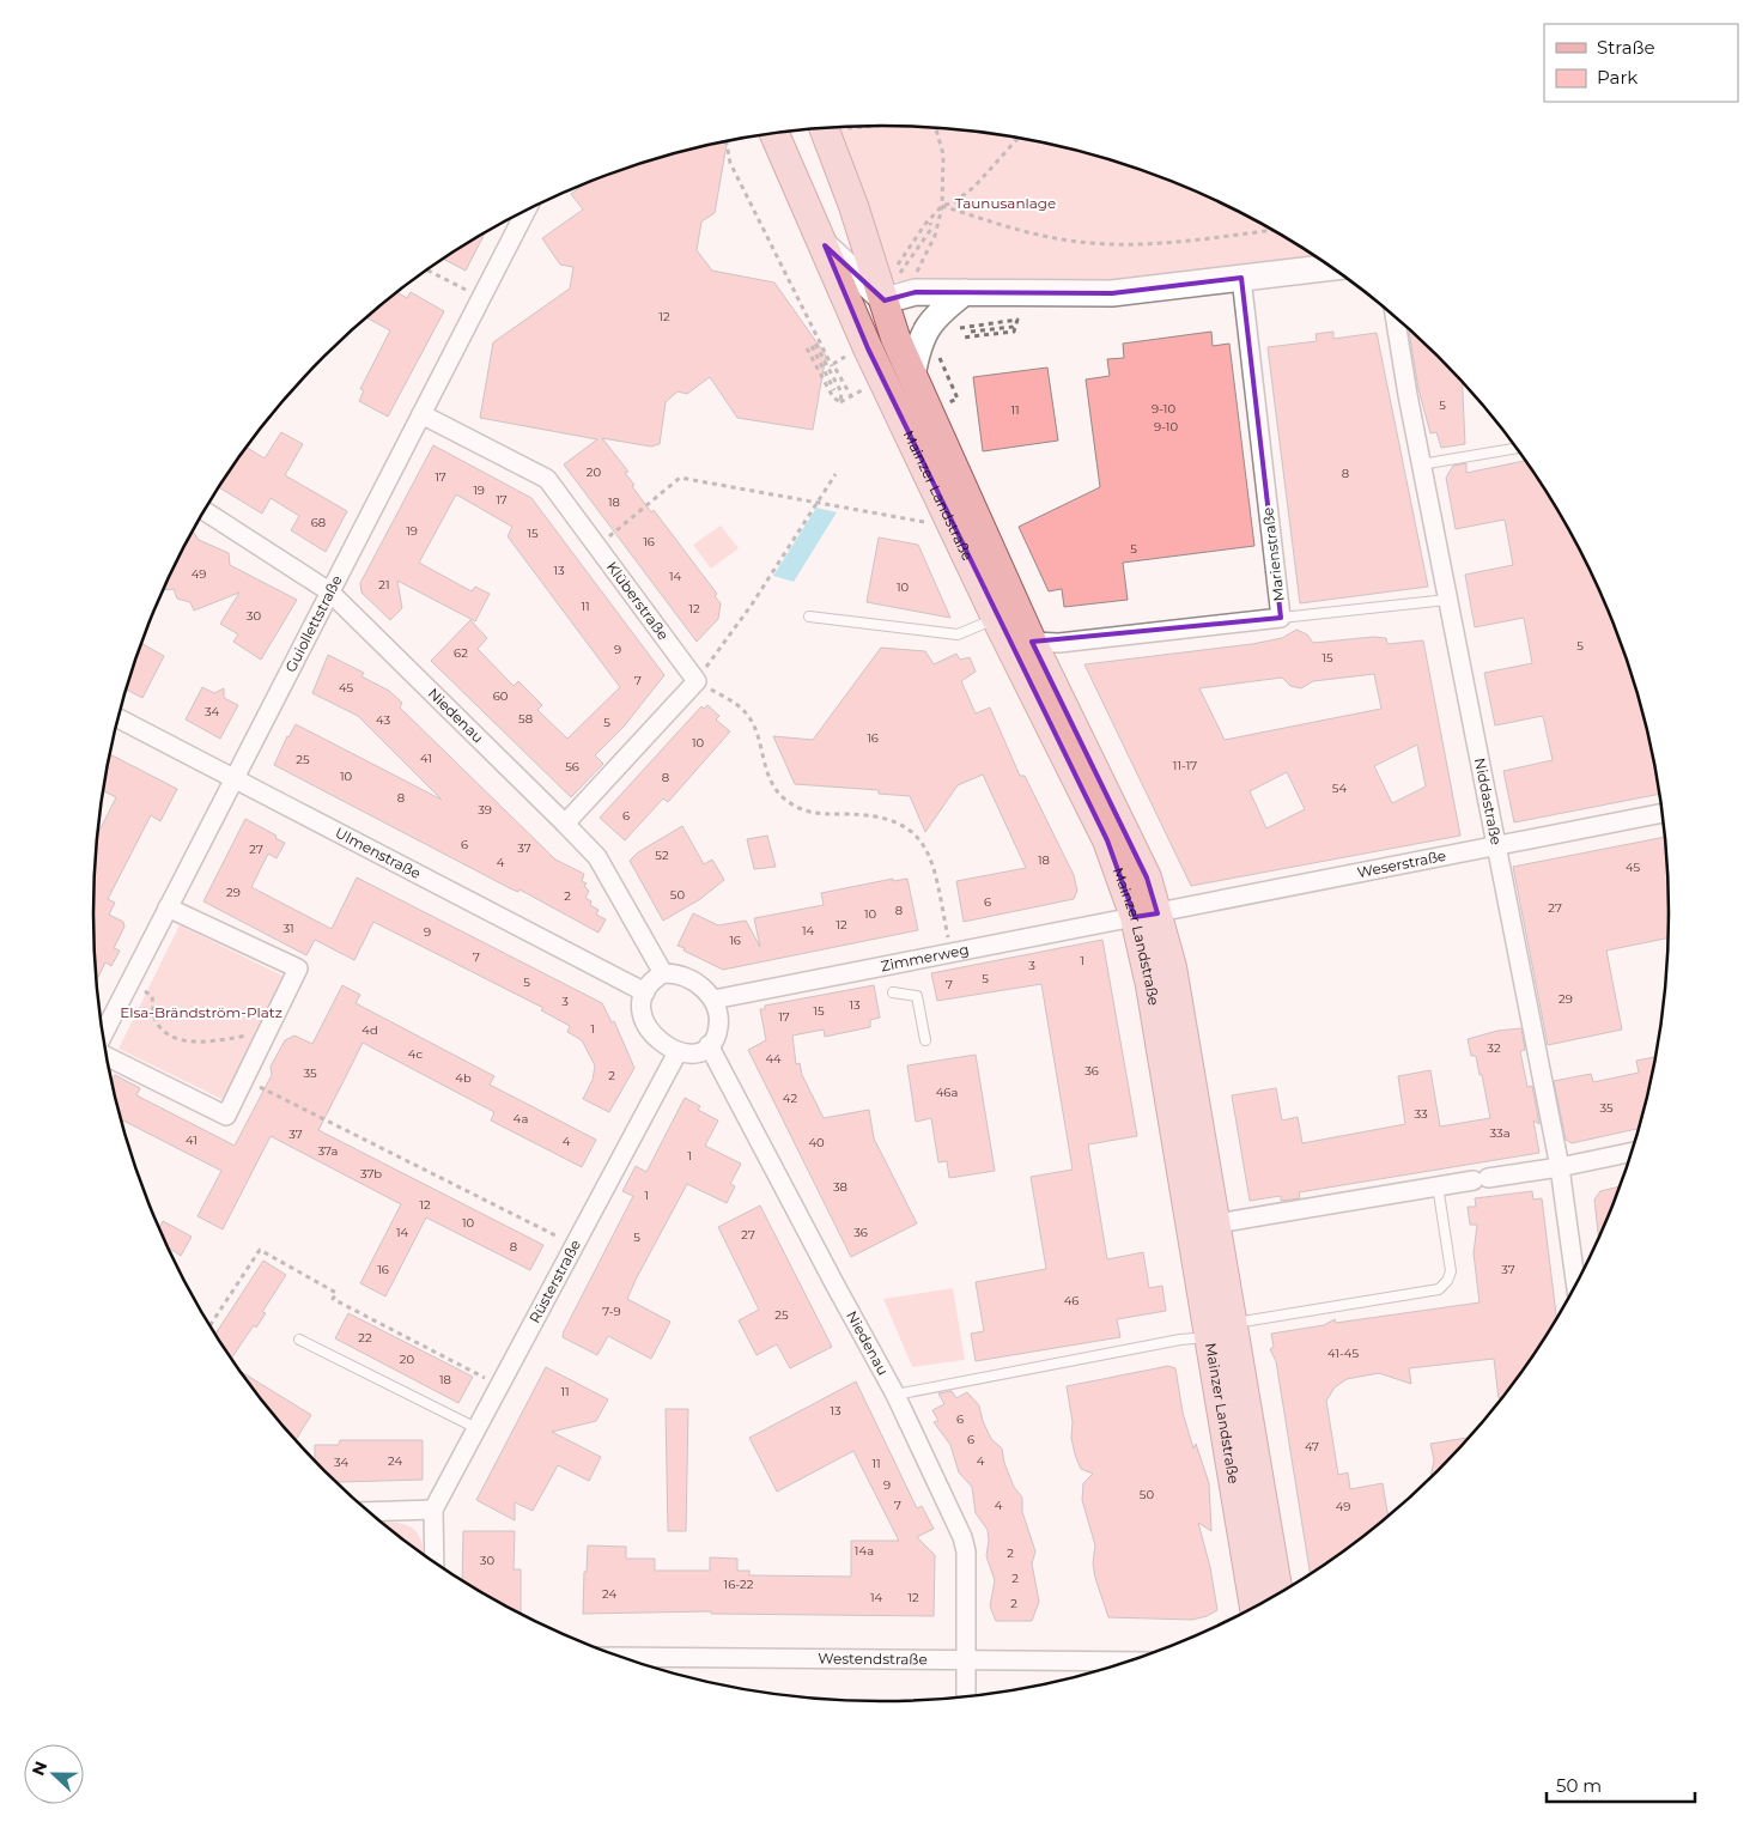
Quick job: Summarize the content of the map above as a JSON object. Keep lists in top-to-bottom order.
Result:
{
  "streets": {
    "main road": ["Mainzer Landstraße"],
    "street": [
      "Marienstraße",
      "Klüberstraße",
      "Guiollettstraße",
      "Niedenau",
      "Niddastraße",
      "Ulmenstraße",
      "Weserstraße",
      "Zimmerweg",
      "Rüsterstraße",
      "Westendstraße"
    ]
  },
  "crossings": [
    ["Mainzer Landstraße", "Marienstraße"],
    ["Mainzer Landstraße", "Weserstraße"],
    ["Mainzer Landstraße", "Zimmerweg"],
    ["Klüberstraße", "Guiollettstraße"],
    ["Guiollettstraße", "Niedenau"],
    ["Guiollettstraße", "Ulmenstraße"],
    ["Niedenau", "Ulmenstraße"],
    ["Niedenau", "Zimmerweg"],
    ["Niedenau", "Rüsterstraße"],
    ["Niedenau", "Westendstraße"],
    ["Niddastraße", "Weserstraße"],
    ["Ulmenstraße", "Zimmerweg"],
    ["Ulmenstraße", "Rüsterstraße"],
    ["Weserstraße", "Zimmerweg"],
    ["Zimmerweg", "Rüsterstraße"]
  ],
  "parks": ["Taunusanlage", "Elsa-Brändström-Platz"],
  "house_numbers": [
    "12",
    "5",
    "9-10",
    "11",
    "9-10",
    "20",
    "8",
    "17",
    "19",
    "17",
    "18",
    "68",
    "19",
    "15",
    "16",
    "5",
    "13",
    "49",
    "14",
    "21",
    "10",
    "11",
    "12",
    "30",
    "5",
    "9",
    "62",
    "15",
    "7",
    "45",
    "60",
    "34",
    "58",
    "43",
    "5",
    "16",
    "10",
    "41",
    "25",
    "11-17",
    "56",
    "10",
    "8",
    "54",
    "8",
    "39",
    "6",
    "6",
    "37",
    "27",
    "52",
    "18",
    "4",
    "45",
    "29",
    "50",
    "2",
    "6",
    "27",
    "8",
    "10",
    "12",
    "31",
    "14",
    "9",
    "16",
    "7",
    "1",
    "3",
    "5",
    "5",
    "7",
    "29",
    "3",
    "13",
    "15",
    "17",
    "1",
    "4d",
    "32",
    "4c",
    "44",
    "36",
    "35",
    "2",
    "4b",
    "46a",
    "42",
    "35",
    "33",
    "4a",
    "33a",
    "37",
    "41",
    "4",
    "40",
    "37a",
    "1",
    "37b",
    "38",
    "1",
    "12",
    "10",
    "14",
    "36",
    "27",
    "5",
    "8",
    "16",
    "37",
    "46",
    "7-9",
    "25",
    "22",
    "41-45",
    "20",
    "18",
    "11",
    "13",
    "6",
    "6",
    "47",
    "24",
    "4",
    "34",
    "11",
    "9",
    "50",
    "7",
    "4",
    "49",
    "14a",
    "2",
    "30",
    "2",
    "16-22",
    "24",
    "14",
    "12",
    "2"
  ],
  "legend": ["Straße", "Park"],
  "scale_bar": "50 m",
  "north": "left"
}
